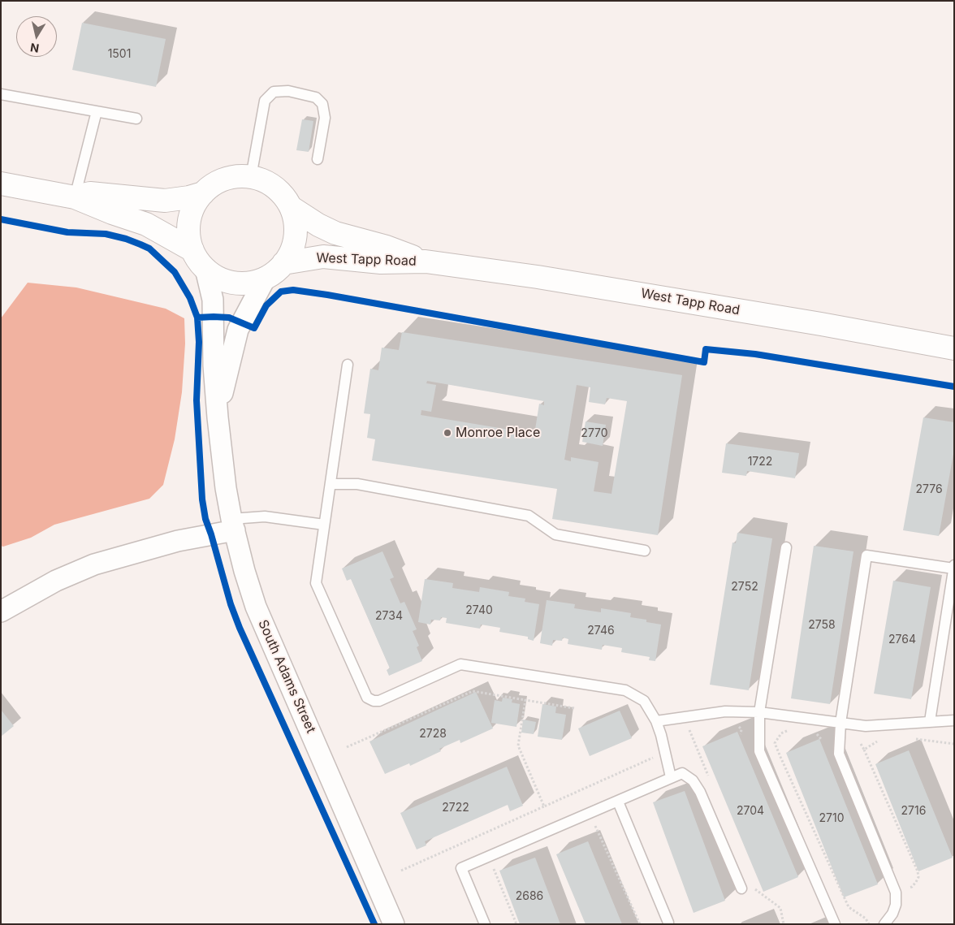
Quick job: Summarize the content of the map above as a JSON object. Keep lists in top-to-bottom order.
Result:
{
  "streets": {
    "main road": ["West Tapp Road"],
    "street": ["South Adams Street"]
  },
  "crossings": [
    ["West Tapp Road", "South Adams Street"]
  ],
  "places": ["Monroe Place"],
  "house_numbers": [
    "1501",
    "2770",
    "1722",
    "2776",
    "2752",
    "2740",
    "2734",
    "2758",
    "2746",
    "2764",
    "2728",
    "2722",
    "2704",
    "2716",
    "2710",
    "2686"
  ],
  "north": "bottom"
}
